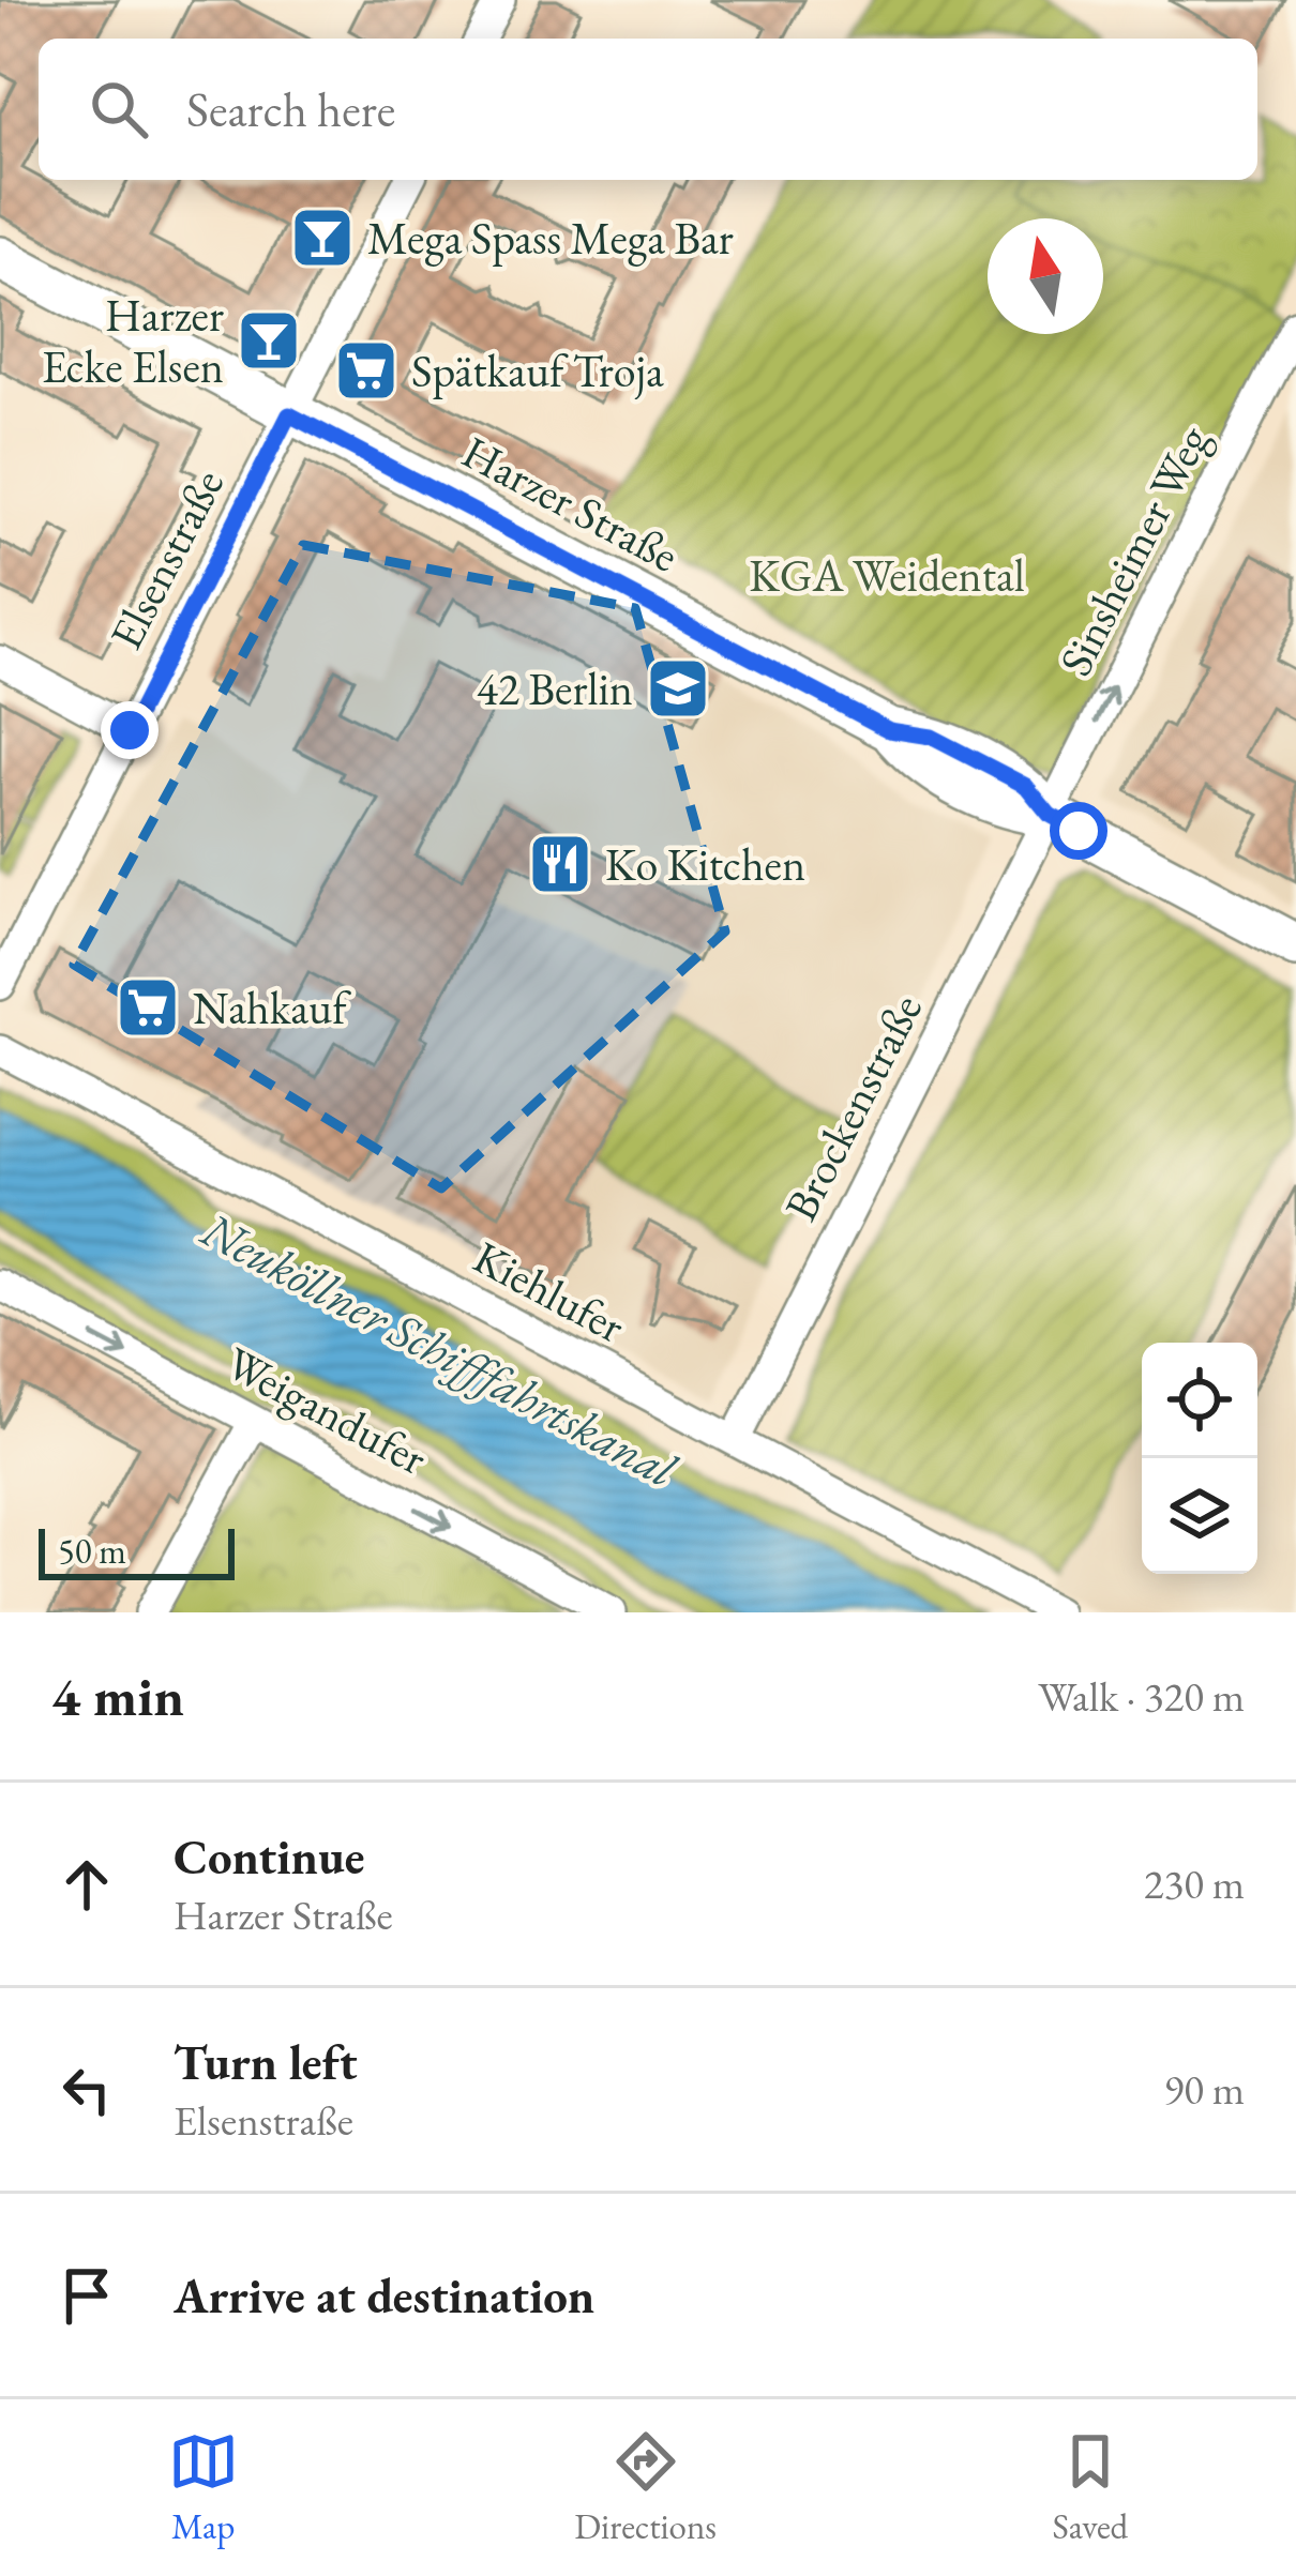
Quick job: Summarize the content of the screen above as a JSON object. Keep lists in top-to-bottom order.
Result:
{
  "streets": {
    "street": [
      "Harzer Straße",
      "Sinsheimer Weg",
      "Elsenstraße",
      "Brockenstraße",
      "Kiehlufer",
      "Weigandufer"
    ]
  },
  "crossings": [
    ["Harzer Straße", "Sinsheimer Weg"],
    ["Harzer Straße", "Elsenstraße"],
    ["Harzer Straße", "Brockenstraße"],
    ["Sinsheimer Weg", "Brockenstraße"],
    ["Brockenstraße", "Kiehlufer"]
  ],
  "one_way": ["Sinsheimer Weg", "Weigandufer"],
  "water": ["Neuköllner Schifffahrtskanal"],
  "parks": ["KGA Weidental"],
  "places": {
    "bar": ["Mega Spass Mega Bar", "Harzer Ecke Elsen"],
    "supermarket": ["Spätkauf Troja", "Nahkauf"],
    "school or university": ["42 Berlin"],
    "restaurant": ["Ko Kitchen"]
  },
  "scale_bar": "50 m",
  "north": "top",
  "page": {
    "search": "Search here",
    "scale": "50 m",
    "heading": ["4 min", "Walk · 320 m"],
    "list": [
      ["Continue", "Harzer Straße", "230 m"],
      ["Turn left", "Elsenstraße", "90 m"],
      "Arrive at destination"
    ],
    "nav": ["Map", "Directions", "Saved"]
  }
}
